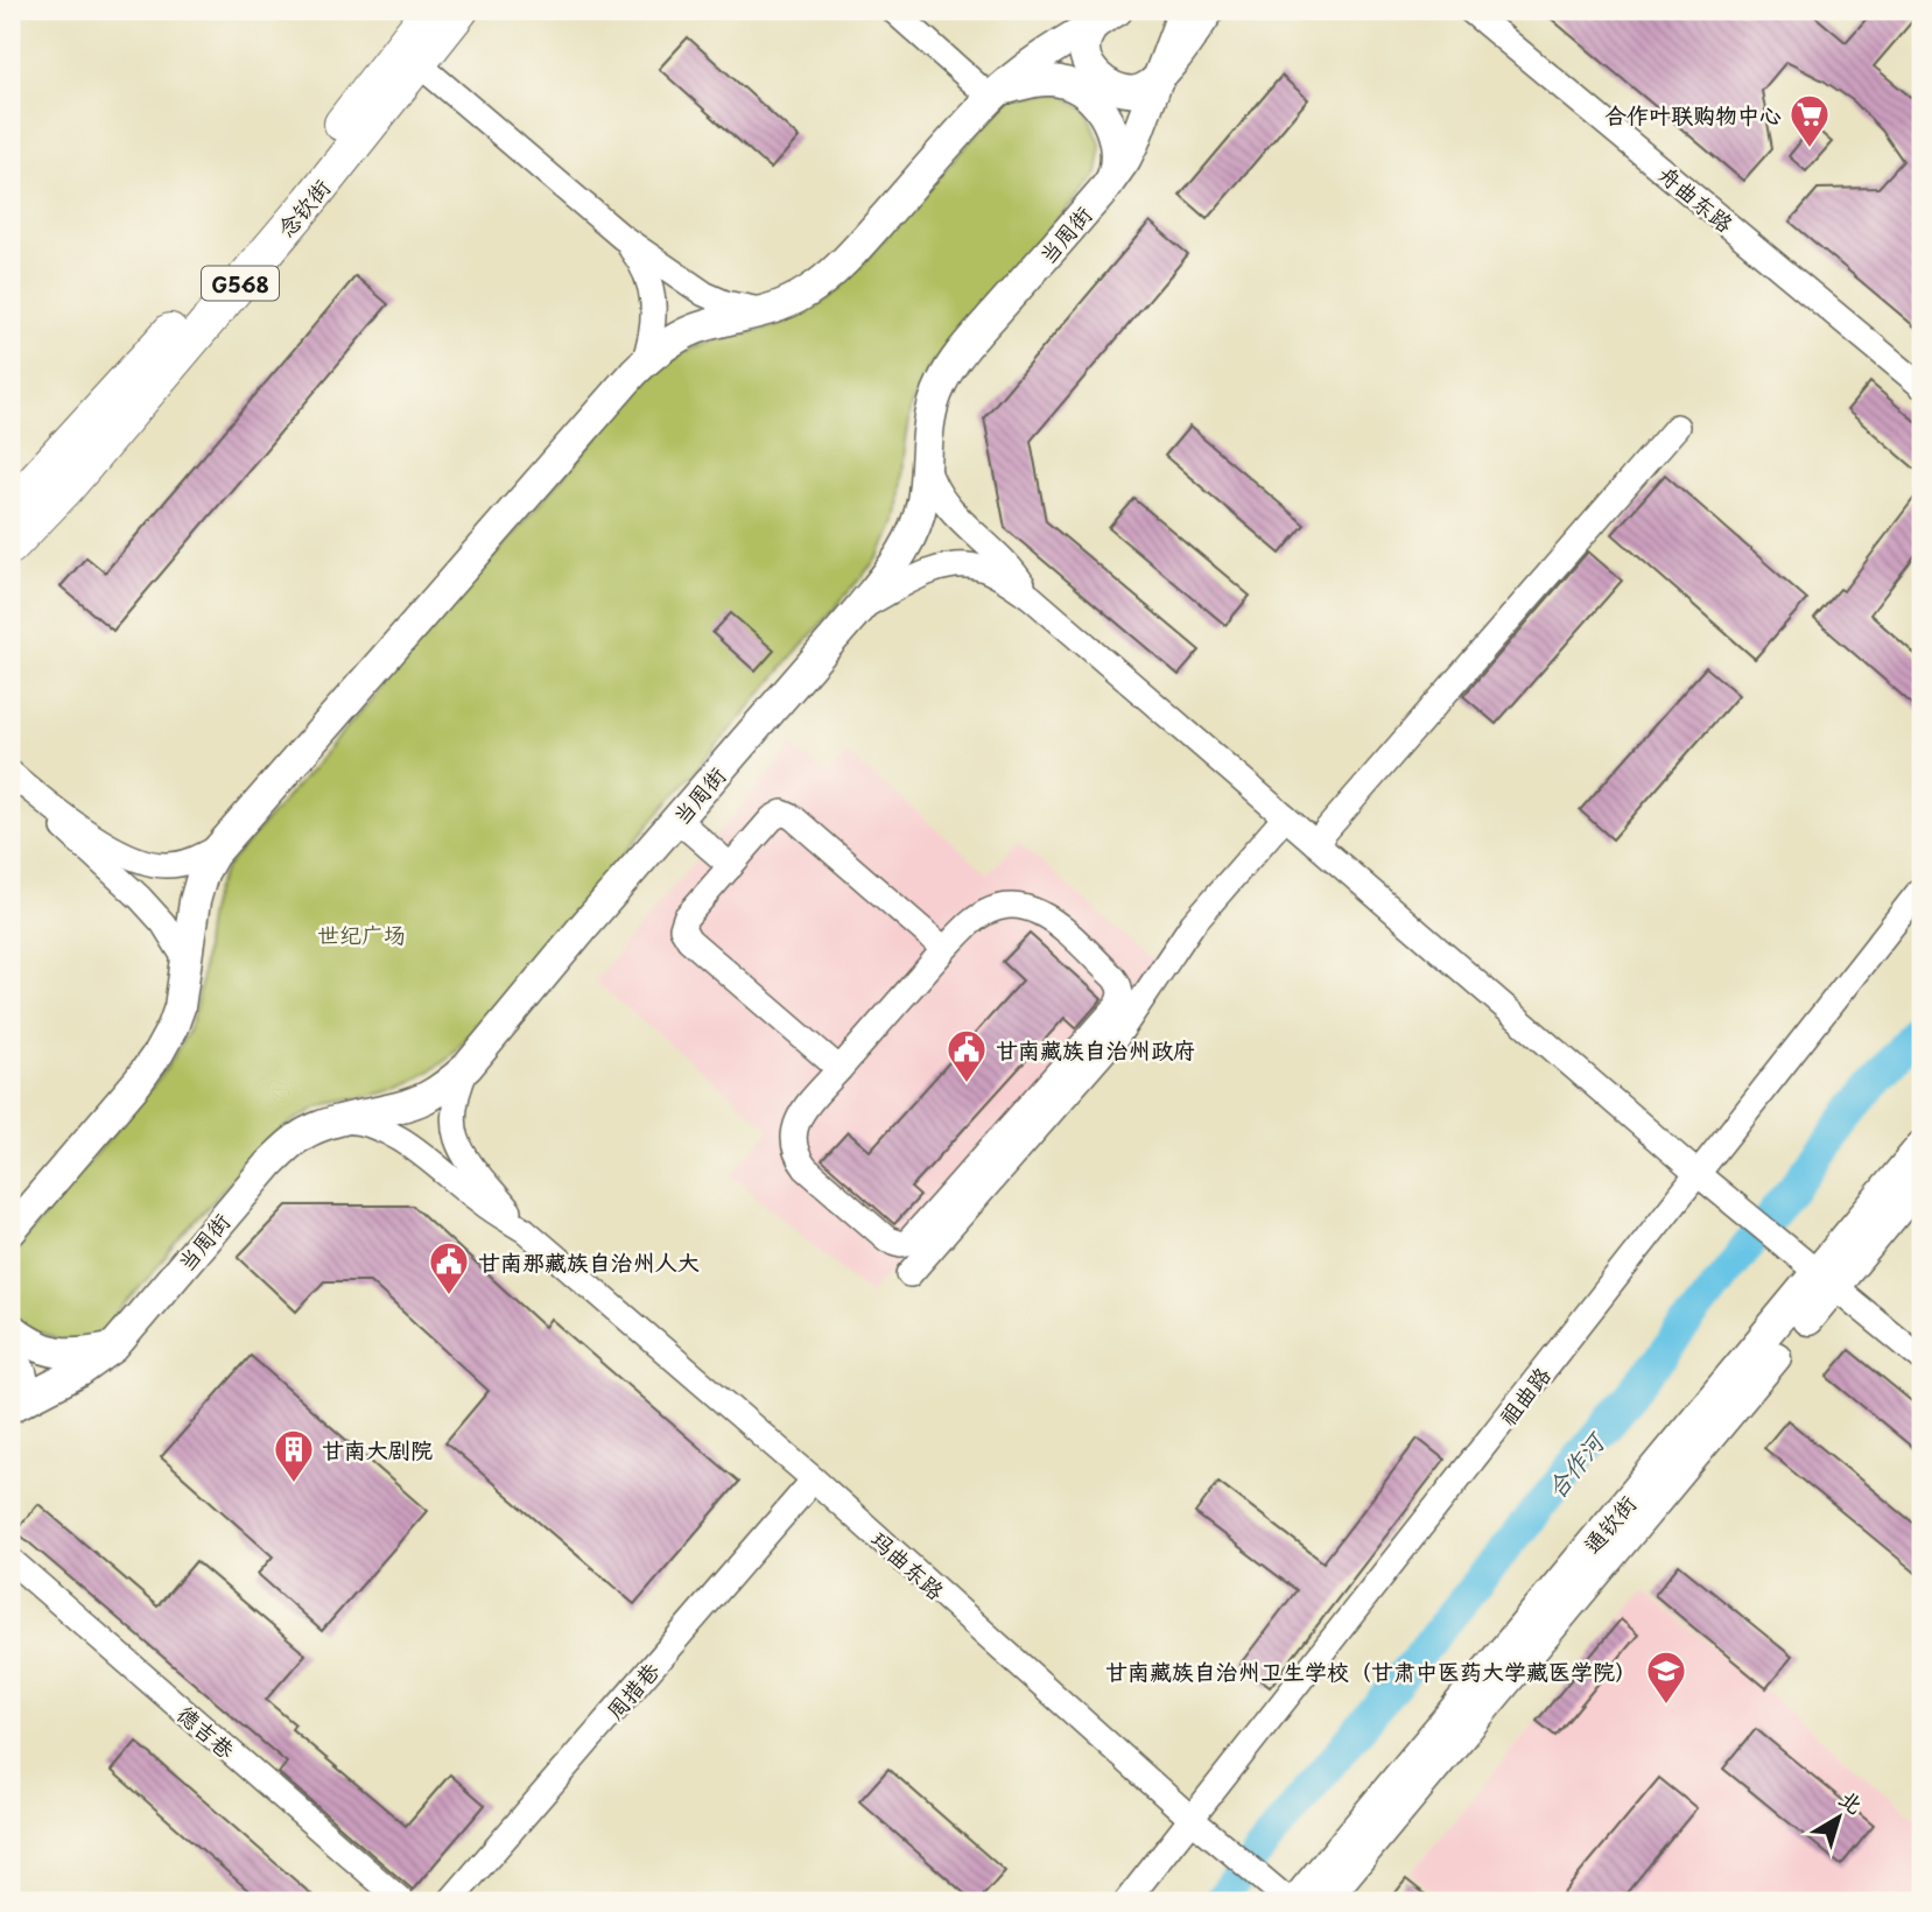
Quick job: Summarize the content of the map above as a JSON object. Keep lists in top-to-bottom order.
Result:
{
  "streets": {
    "highway": ["念钦街", "G568"],
    "main road": ["当周街", "通钦街"],
    "street": [
      "舟曲东路",
      "祖曲路",
      "玛曲东路",
      "周措巷",
      "德吉巷"
    ]
  },
  "crossings": [
    ["祖曲路", "玛曲东路"],
    ["通钦街", "玛曲东路"],
    ["玛曲东路", "周措巷"]
  ],
  "water": ["合作河"],
  "parks": ["世纪广场"],
  "places": {
    "supermarket": ["合作叶联购物中心"],
    "public building": ["甘南藏族自治州政府", "甘南那藏族自治州人大"],
    "building": ["甘南大剧院"],
    "school or university": ["甘南藏族自治州卫生学校（甘肃中医药大学藏医学院）"]
  },
  "north": "top right"
}
